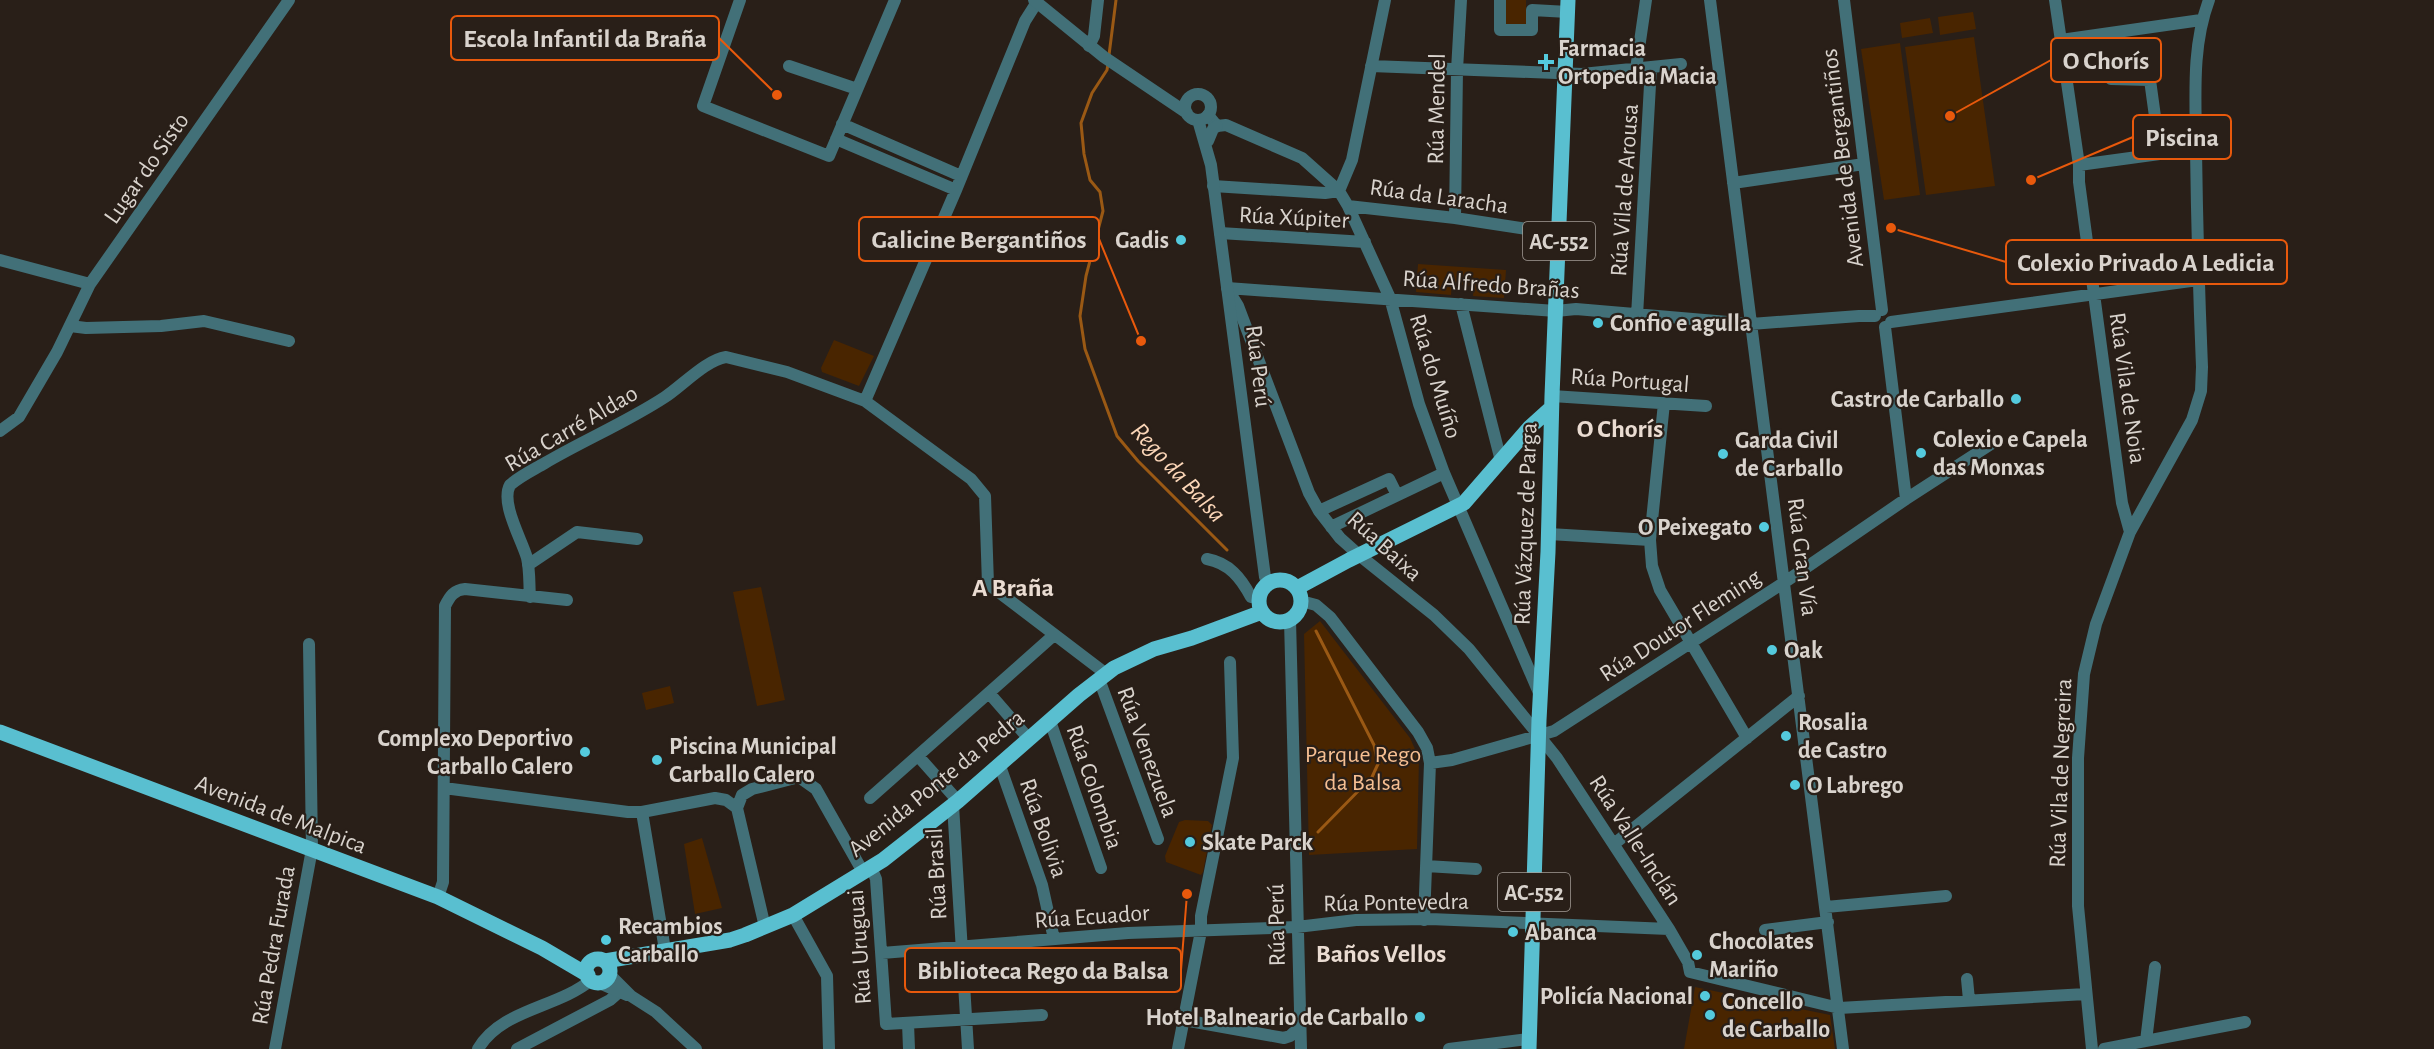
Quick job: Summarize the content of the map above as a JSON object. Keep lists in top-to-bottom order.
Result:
{
  "streets": {
    "main road": [
      "AC-552",
      "Rúa Vázquez de Parga",
      "Avenida Ponte da Pedra",
      "Avenida de Malpica"
    ],
    "street": [
      "Rúa Mendel",
      "Avenida de Bergantiños",
      "Lugar do Sisto",
      "Rúa Vila de Arousa",
      "Rúa da Laracha",
      "Rúa Xúpiter",
      "Rúa Alfredo Brañas",
      "Rúa Perú",
      "Rúa do Muíño",
      "Rúa Portugal",
      "Rúa Vila de Noia",
      "Rúa Carré Aldao",
      "Rúa Baixa",
      "Rúa Gran Vía",
      "Rúa Doutor Fleming",
      "Rúa Venezuela",
      "Rúa Vila de Negreira",
      "Rúa Colombia",
      "Rúa Bolivia",
      "Rúa Valle-Inclán",
      "Rúa Brasil",
      "Rúa Pontevedra",
      "Rúa Ecuador",
      "Rúa Pedra Furada",
      "Rúa Uruguai"
    ]
  },
  "crossings": [
    ["Rúa Mendel", "Rúa da Laracha"],
    ["Avenida de Bergantiños", "Rúa Alfredo Brañas"],
    ["Rúa Vila de Arousa", "Rúa Alfredo Brañas"],
    ["Rúa da Laracha", "Rúa do Muíño"],
    ["Rúa da Laracha", "Rúa Vázquez de Parga"],
    ["Rúa Xúpiter", "Rúa Perú"],
    ["Rúa Xúpiter", "Rúa do Muíño"],
    ["Rúa Alfredo Brañas", "Rúa Perú"],
    ["Rúa Alfredo Brañas", "Rúa do Muíño"],
    ["Rúa Alfredo Brañas", "Rúa Vázquez de Parga"],
    ["Rúa Alfredo Brañas", "Rúa Baixa"],
    ["Rúa Alfredo Brañas", "Rúa Gran Vía"],
    ["Rúa Perú", "Rúa do Muíño"],
    ["Rúa Perú", "Rúa Baixa"],
    ["Rúa Perú", "Avenida Ponte da Pedra"],
    ["Rúa Perú", "Rúa Pontevedra"],
    ["Rúa Perú", "Rúa Ecuador"],
    ["Rúa do Muíño", "Rúa Vázquez de Parga"],
    ["Rúa Portugal", "Rúa Vázquez de Parga"],
    ["Rúa Vila de Noia", "Rúa Vila de Negreira"],
    ["Rúa Vázquez de Parga", "Rúa Baixa"],
    ["Rúa Vázquez de Parga", "Rúa Doutor Fleming"],
    ["Rúa Vázquez de Parga", "Rúa Valle-Inclán"],
    ["Rúa Vázquez de Parga", "Rúa Pontevedra"],
    ["Rúa Baixa", "Rúa Doutor Fleming"],
    ["Rúa Baixa", "Rúa Valle-Inclán"],
    ["Rúa Gran Vía", "Rúa Doutor Fleming"],
    ["Rúa Gran Vía", "Rúa Valle-Inclán"],
    ["Rúa Doutor Fleming", "Rúa Valle-Inclán"],
    ["Rúa Venezuela", "Avenida Ponte da Pedra"],
    ["Avenida Ponte da Pedra", "Rúa Colombia"],
    ["Avenida Ponte da Pedra", "Avenida de Malpica"],
    ["Avenida Ponte da Pedra", "Rúa Bolivia"],
    ["Avenida Ponte da Pedra", "Rúa Brasil"],
    ["Avenida Ponte da Pedra", "Rúa Uruguai"],
    ["Avenida de Malpica", "Rúa Pedra Furada"],
    ["Rúa Bolivia", "Rúa Ecuador"],
    ["Rúa Valle-Inclán", "Rúa Pontevedra"],
    ["Rúa Brasil", "Rúa Ecuador"],
    ["Rúa Pontevedra", "Rúa Ecuador"],
    ["Rúa Ecuador", "Rúa Uruguai"]
  ],
  "districts": ["O Chorís", "A Braña", "Baños Vellos"],
  "water": ["Rego da Balsa"],
  "parks": ["Parque Rego da Balsa"],
  "places": {
    "health": ["Farmacia Ortopedia Macia"],
    "other": [
      "Escola Infantil da Braña",
      "O Chorís",
      "Piscina",
      "Colexio Privado A Ledicia",
      "Gadis",
      "Confio e agulla",
      "Galicine Bergantiños",
      "Castro de Carballo",
      "Colexio e Capela das Monxas",
      "Garda Civil de Carballo",
      "O Peixegato",
      "Oak",
      "Rosalia de Castro",
      "Complexo Deportivo Carballo Calero",
      "Piscina Municipal Carballo Calero",
      "O Labrego",
      "Skate Parck",
      "Biblioteca Rego da Balsa",
      "Abanca",
      "Recambios Carballo",
      "Chocolates Mariño",
      "Policía Nacional",
      "Concello de Carballo",
      "Hotel Balneario de Carballo"
    ]
  }
}
